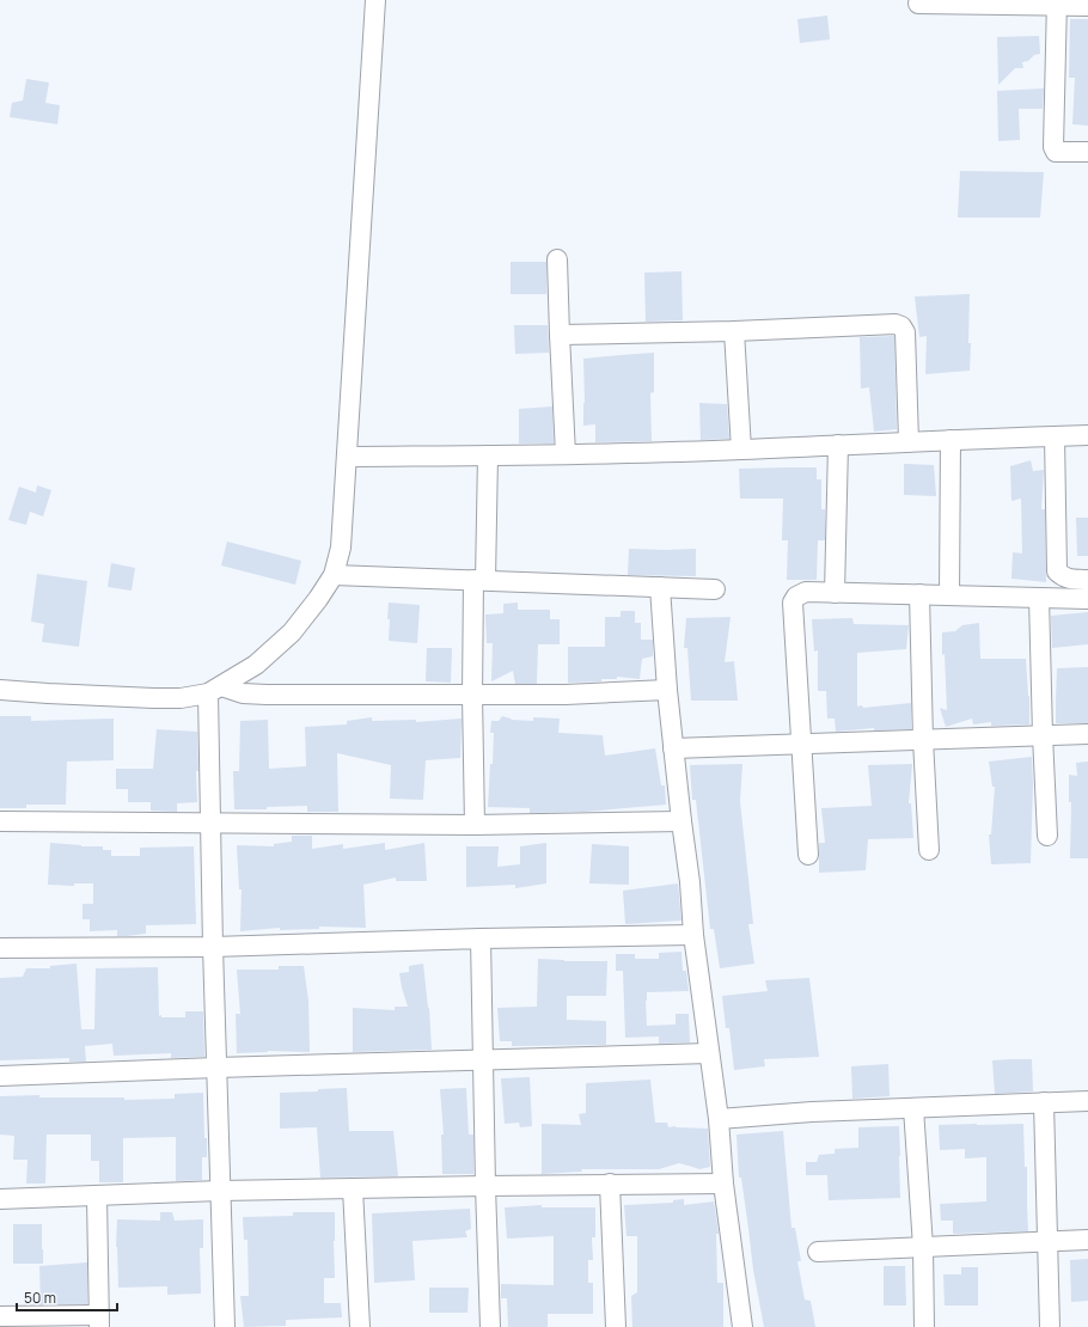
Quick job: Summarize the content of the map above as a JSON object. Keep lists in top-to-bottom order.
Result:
{
  "scale_bar": "50 m"
}
